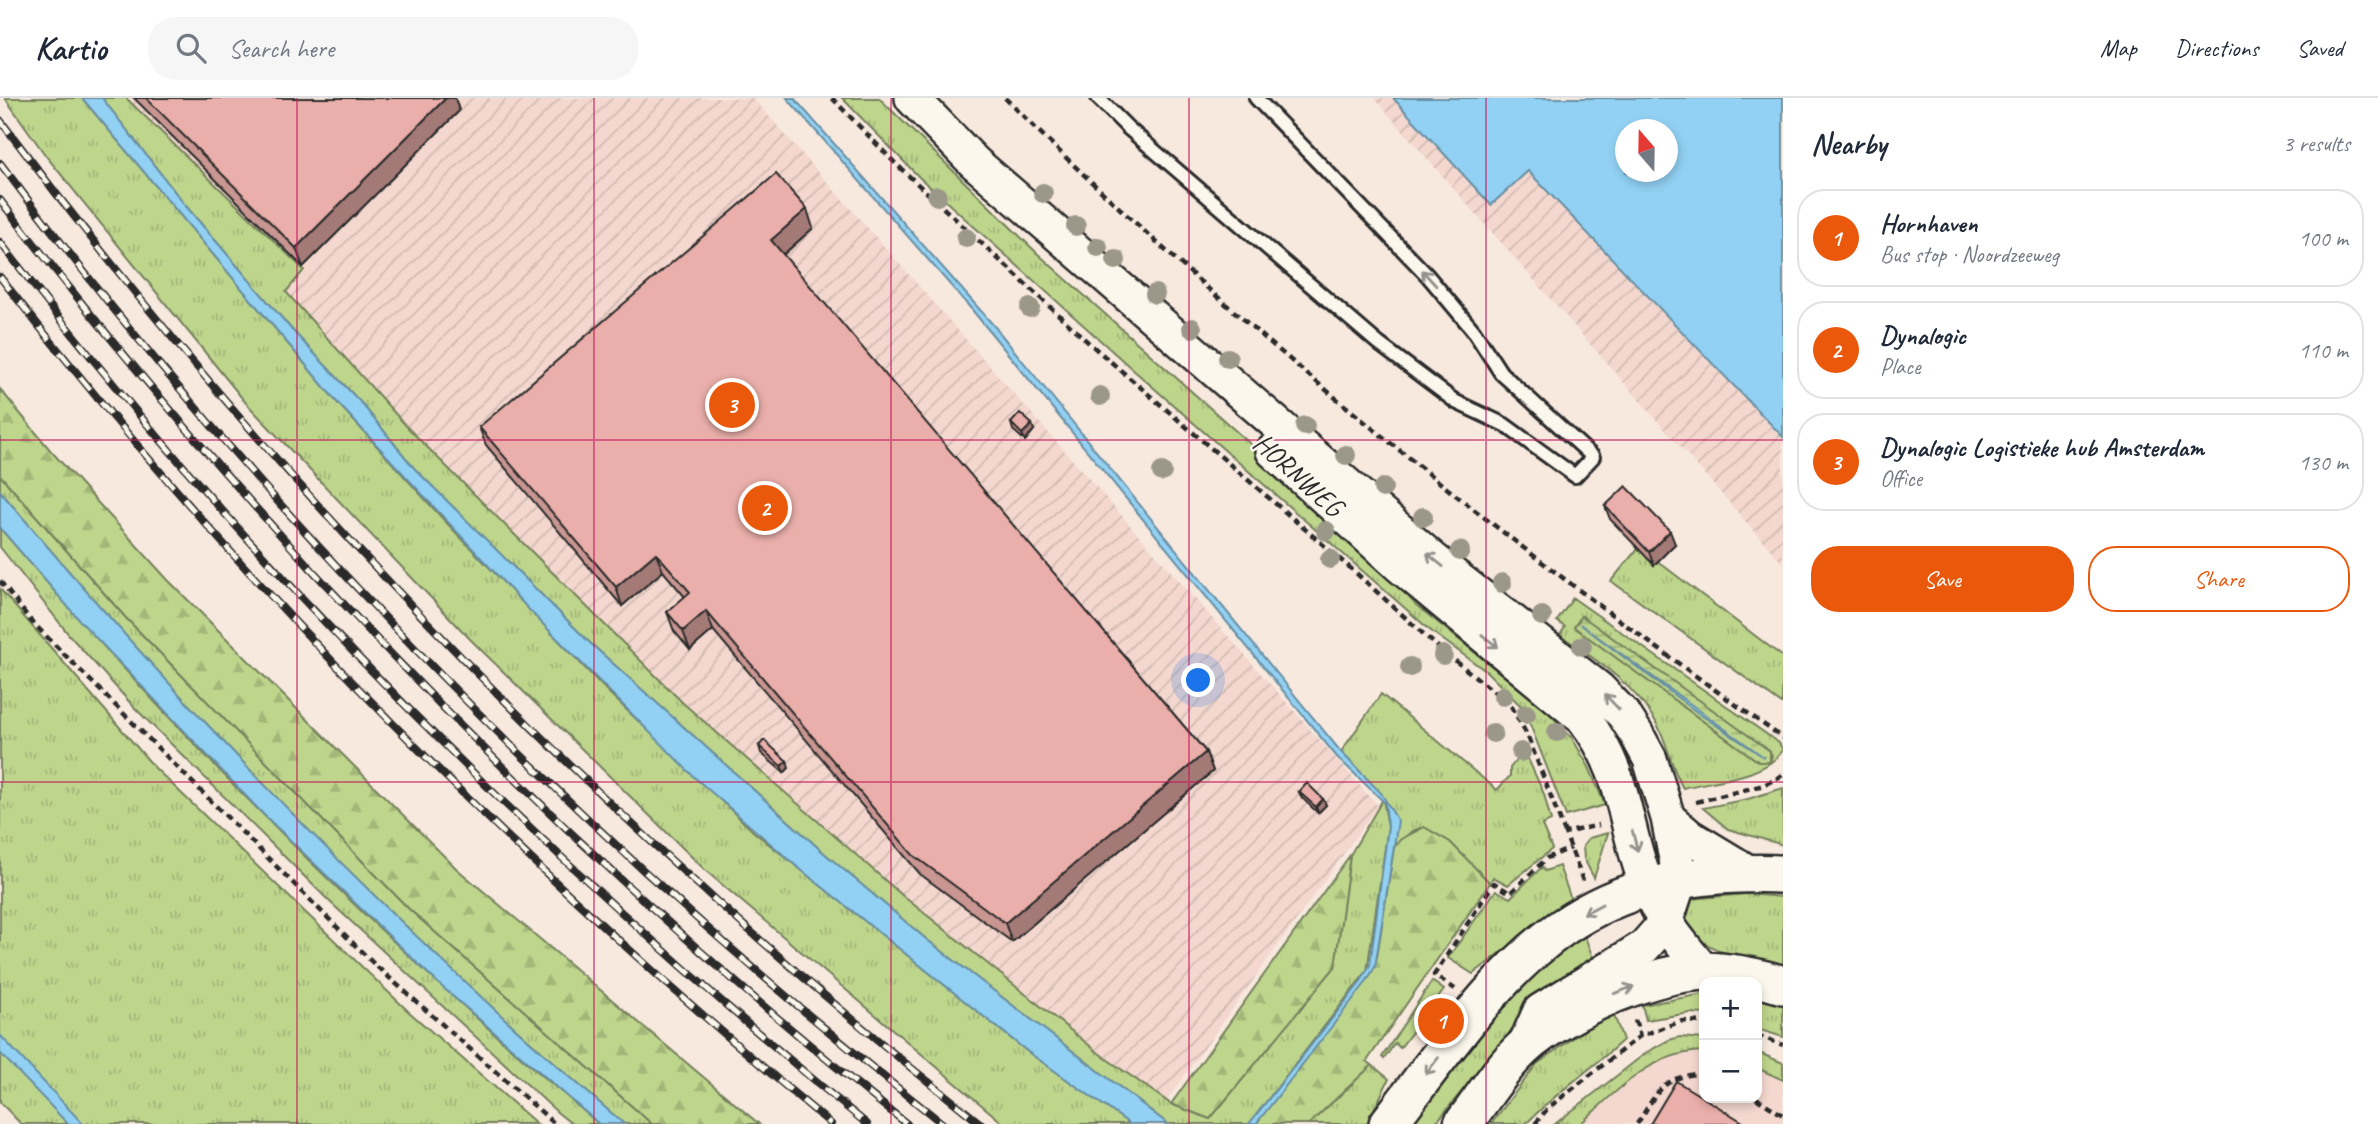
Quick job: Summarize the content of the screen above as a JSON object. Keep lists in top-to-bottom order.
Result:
{
  "streets": {
    "street": ["HORNWEG"]
  },
  "north": "top",
  "page": {
    "header": "Kartio",
    "search": "Search here",
    "nav": ["Map", "Directions", "Saved"],
    "heading": ["Nearby", "3 results"],
    "list": [
      {
        "mark": "1",
        "name": "Hornhaven",
        "note": "Bus stop · Noordzeeweg",
        "value": "100 m"
      },
      {
        "mark": "2",
        "name": "Dynalogic",
        "note": "Place",
        "value": "110 m"
      },
      {
        "mark": "3",
        "name": "Dynalogic Logistieke hub Amsterdam",
        "note": "Office",
        "value": "130 m"
      }
    ],
    "pins": ["3", "2", "1"],
    "buttons": ["Save", "Share"],
    "map_buttons": ["+", "−"]
  }
}
